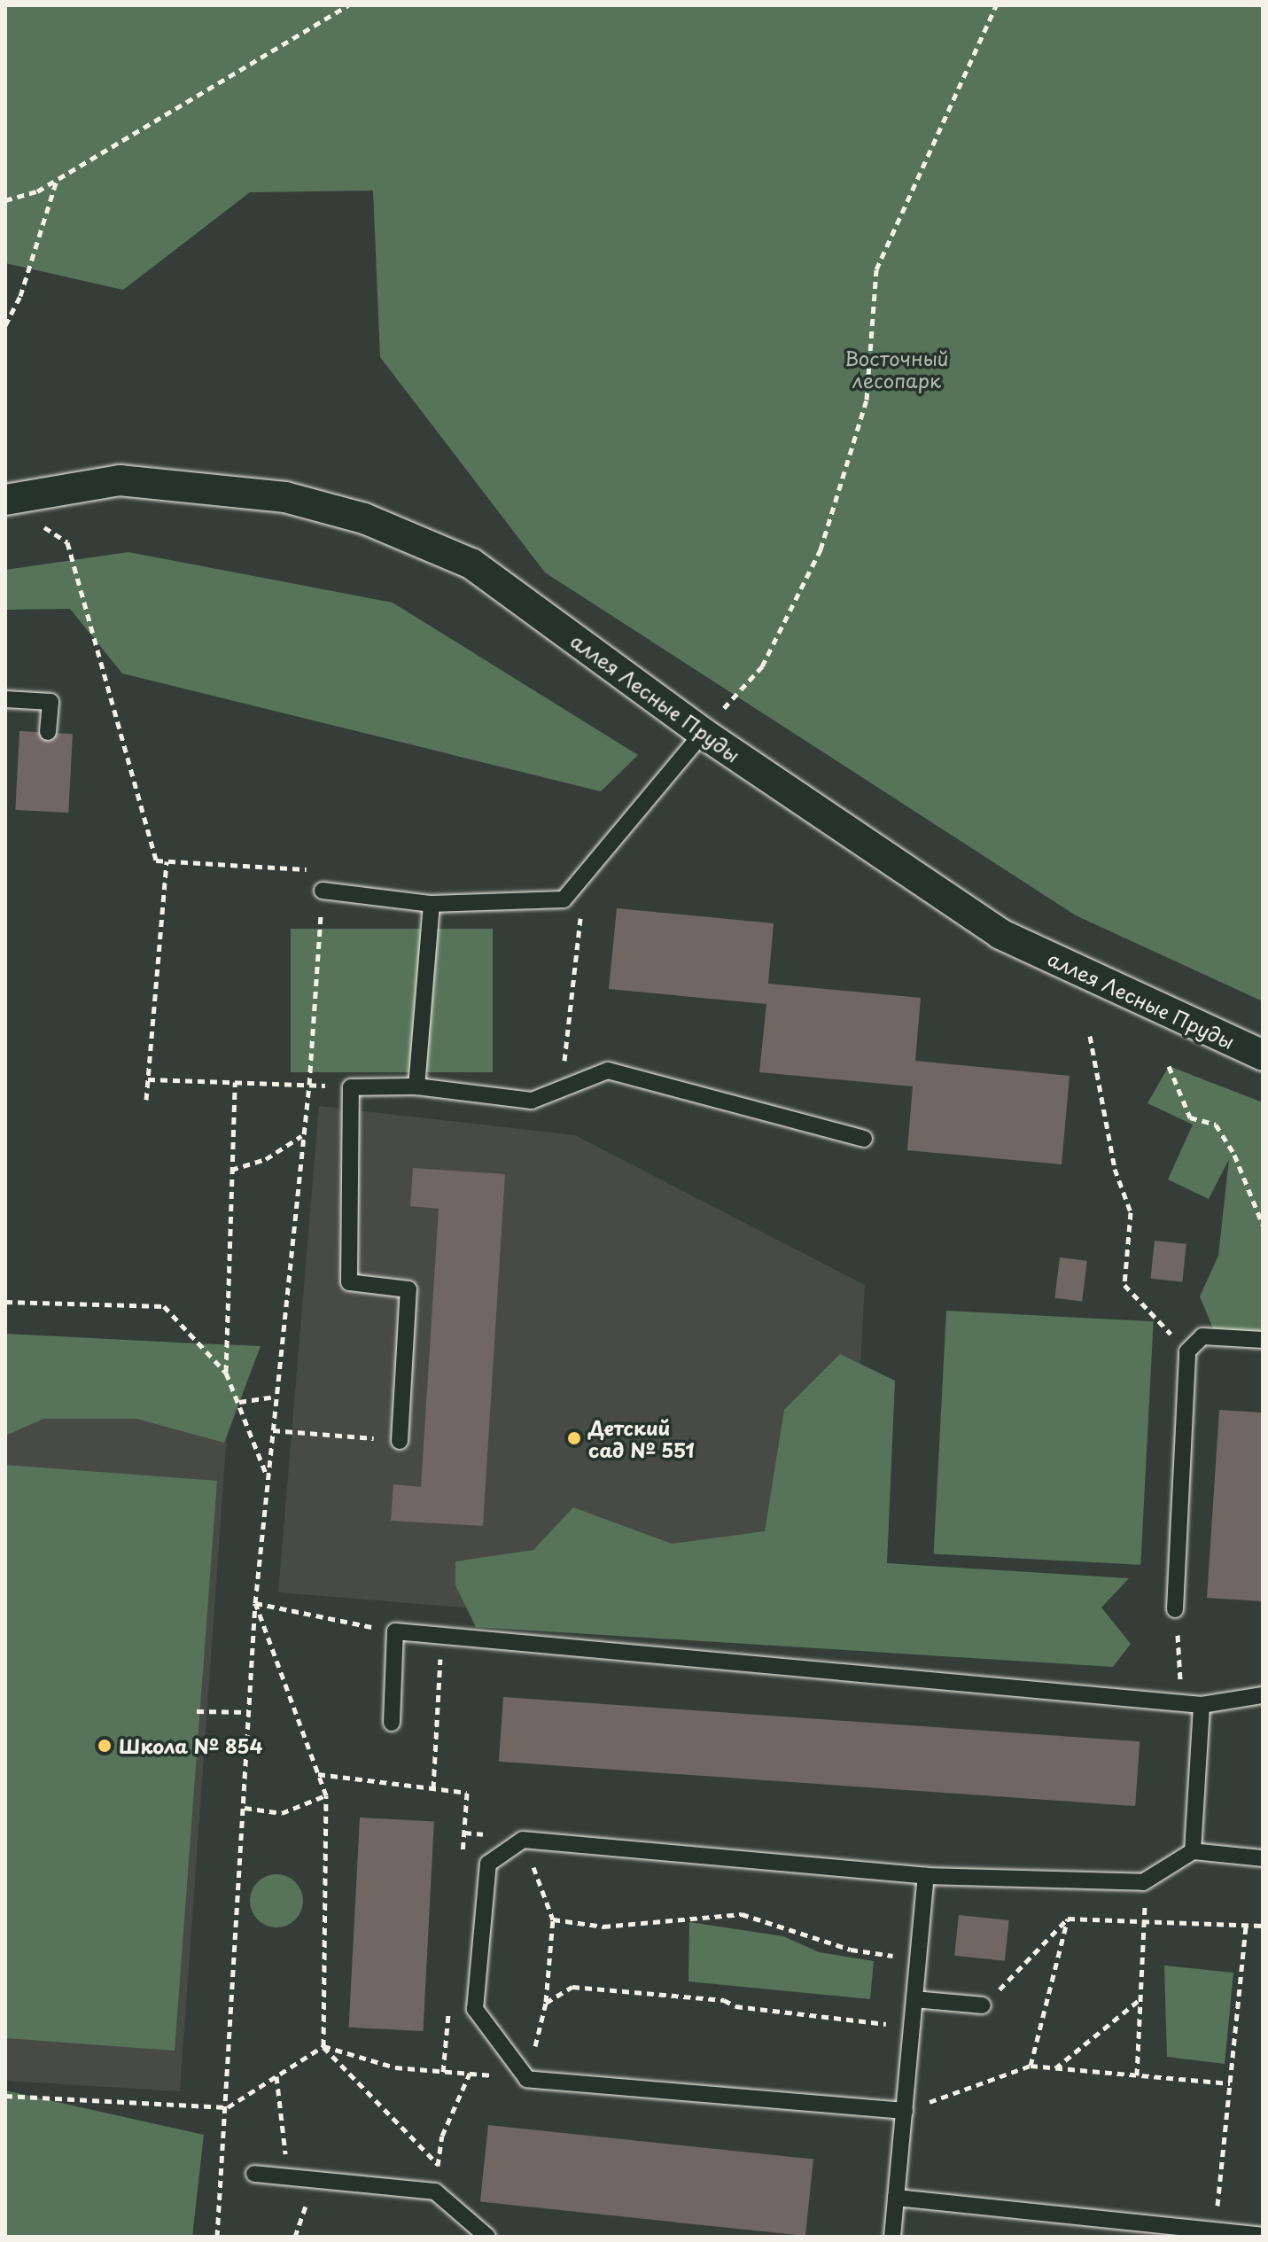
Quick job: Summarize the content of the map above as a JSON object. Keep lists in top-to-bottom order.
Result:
{
  "streets": {
    "street": ["аллея Лесные Пруды"]
  },
  "parks": ["Восточный лесопарк"],
  "places": ["Детский сад № 551", "Школа № 854"]
}
